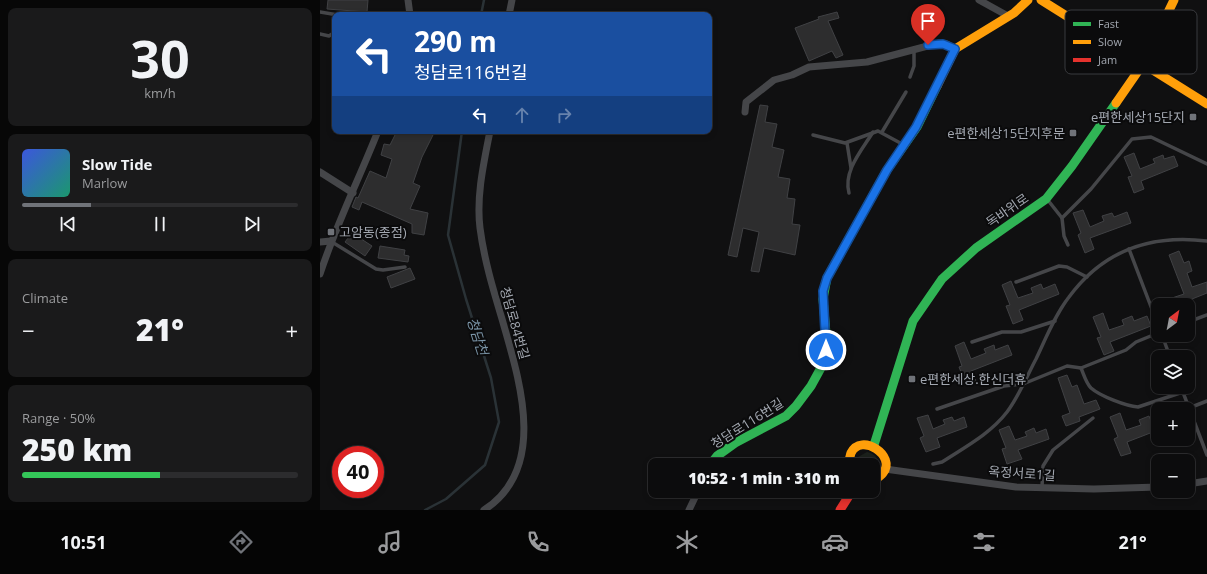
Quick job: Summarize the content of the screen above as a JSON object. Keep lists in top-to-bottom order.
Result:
{
  "streets": {
    "main road": ["독바위로", "청담로116번길"],
    "street": ["청담로84번길", "옥정서로1길"]
  },
  "water": ["청담천"],
  "places": {
    "transit": [
      "e편한세상15단지",
      "e편한세상15단지후문",
      "고암동(종점)",
      "e편한세상.한신더휴"
    ]
  },
  "legend": ["Fast", "Slow", "Jam"],
  "north": "top right",
  "page": {
    "tile": [
      ["30", "km/h"],
      "Climate",
      ["Range · 50%", "250 km"]
    ],
    "turn": ["290 m", "청담로116번길"],
    "song": ["Slow Tide", "Marlow"],
    "map_buttons": ["+", "−"],
    "heat": ["−", "21°", "+"],
    "limit": "40",
    "trip": "10:52 · 1 min · 310 m",
    "tabs": ["10:51", "21°"]
  }
}
